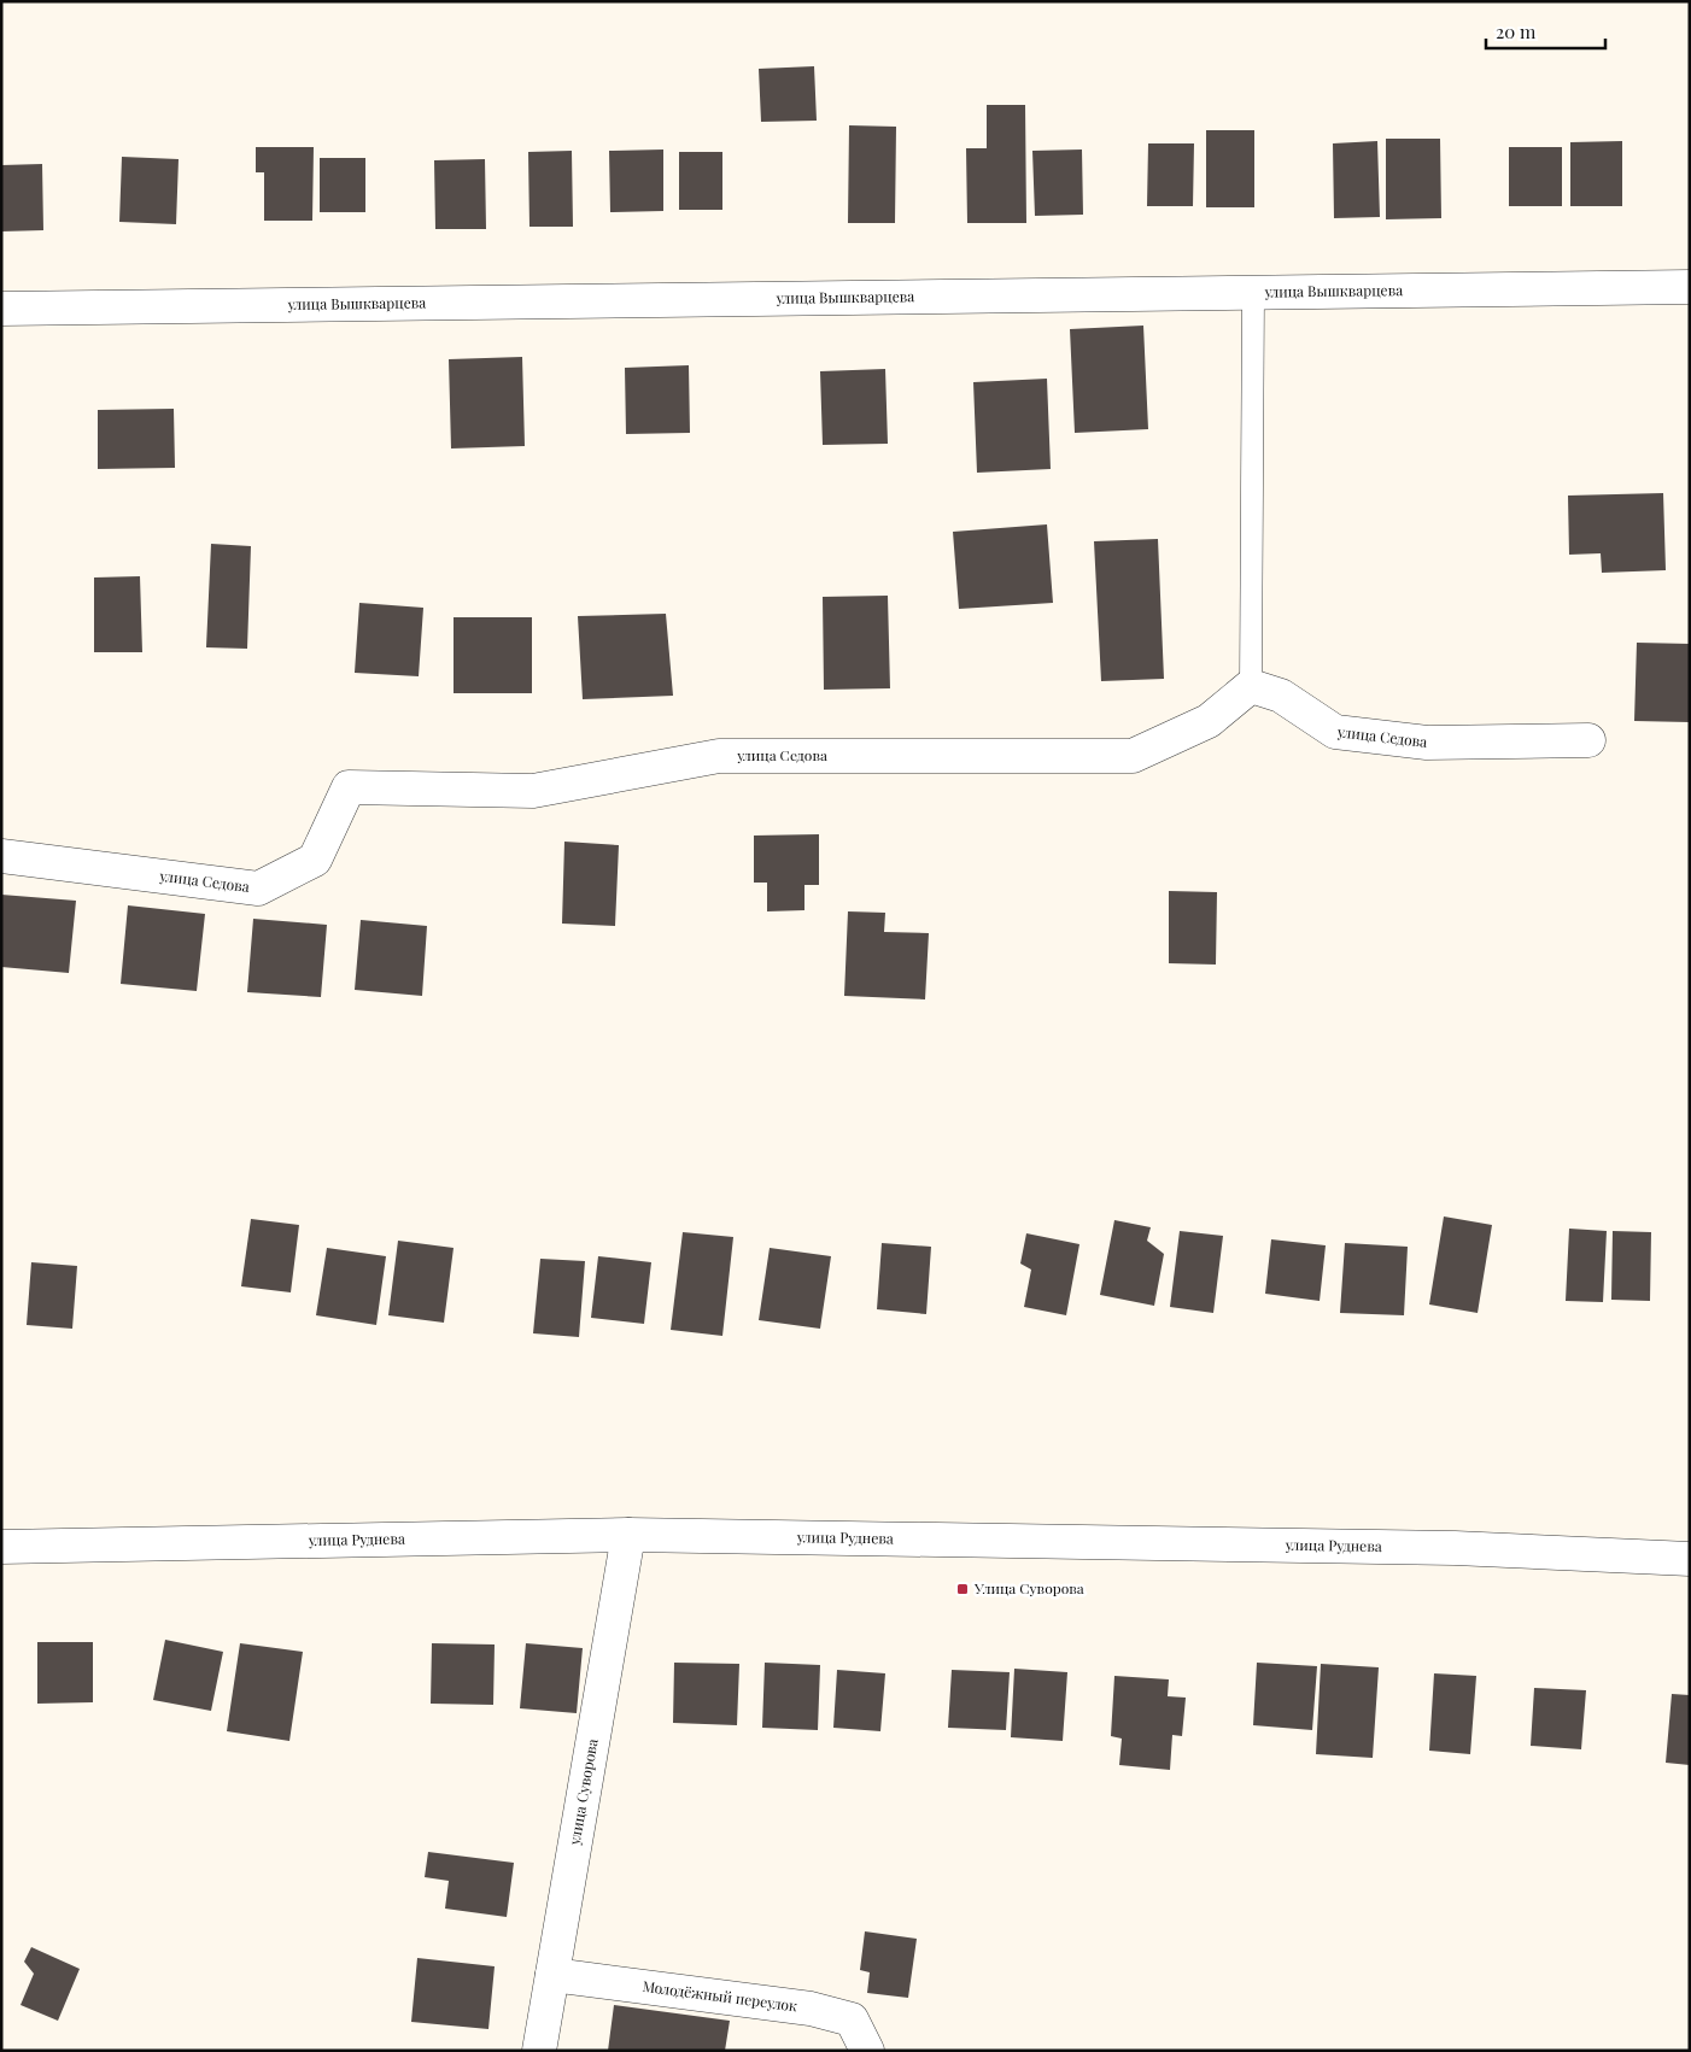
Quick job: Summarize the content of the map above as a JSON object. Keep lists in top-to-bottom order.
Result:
{
  "streets": {
    "street": [
      "улица Вышкварцева",
      "улица Седова",
      "улица Руднева",
      "улица Суворова",
      "Молодёжный переулок"
    ]
  },
  "crossings": [
    ["улица Руднева", "улица Суворова"],
    ["улица Суворова", "Молодёжный переулок"]
  ],
  "places": {
    "transit": ["Улица Суворова"]
  },
  "scale_bar": "20 m"
}
